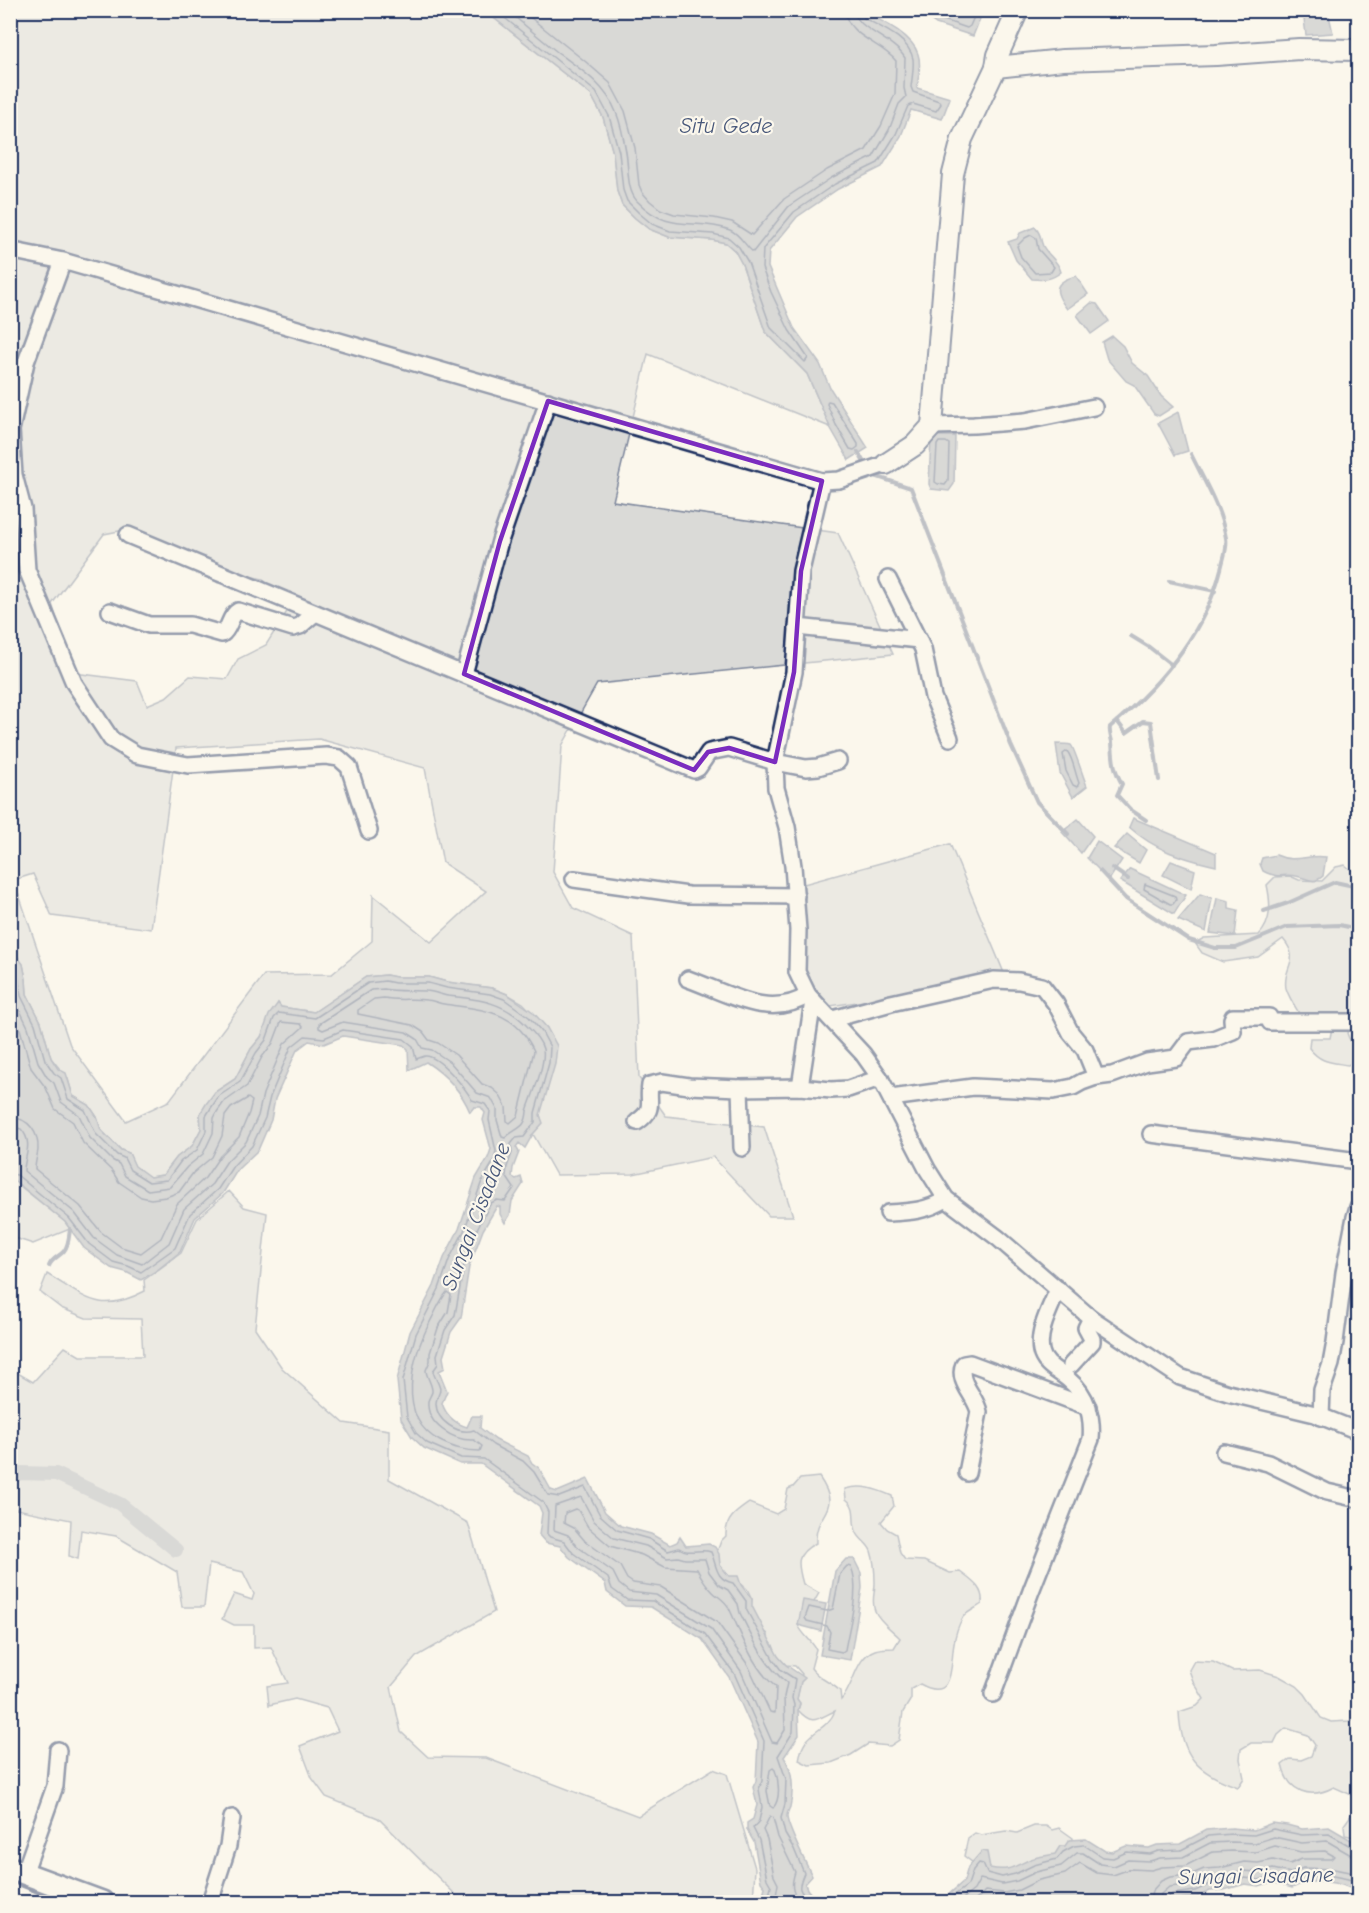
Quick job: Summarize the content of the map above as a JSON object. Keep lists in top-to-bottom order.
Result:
{
  "water": ["Situ Gede", "Sungai Cisadane"]
}
